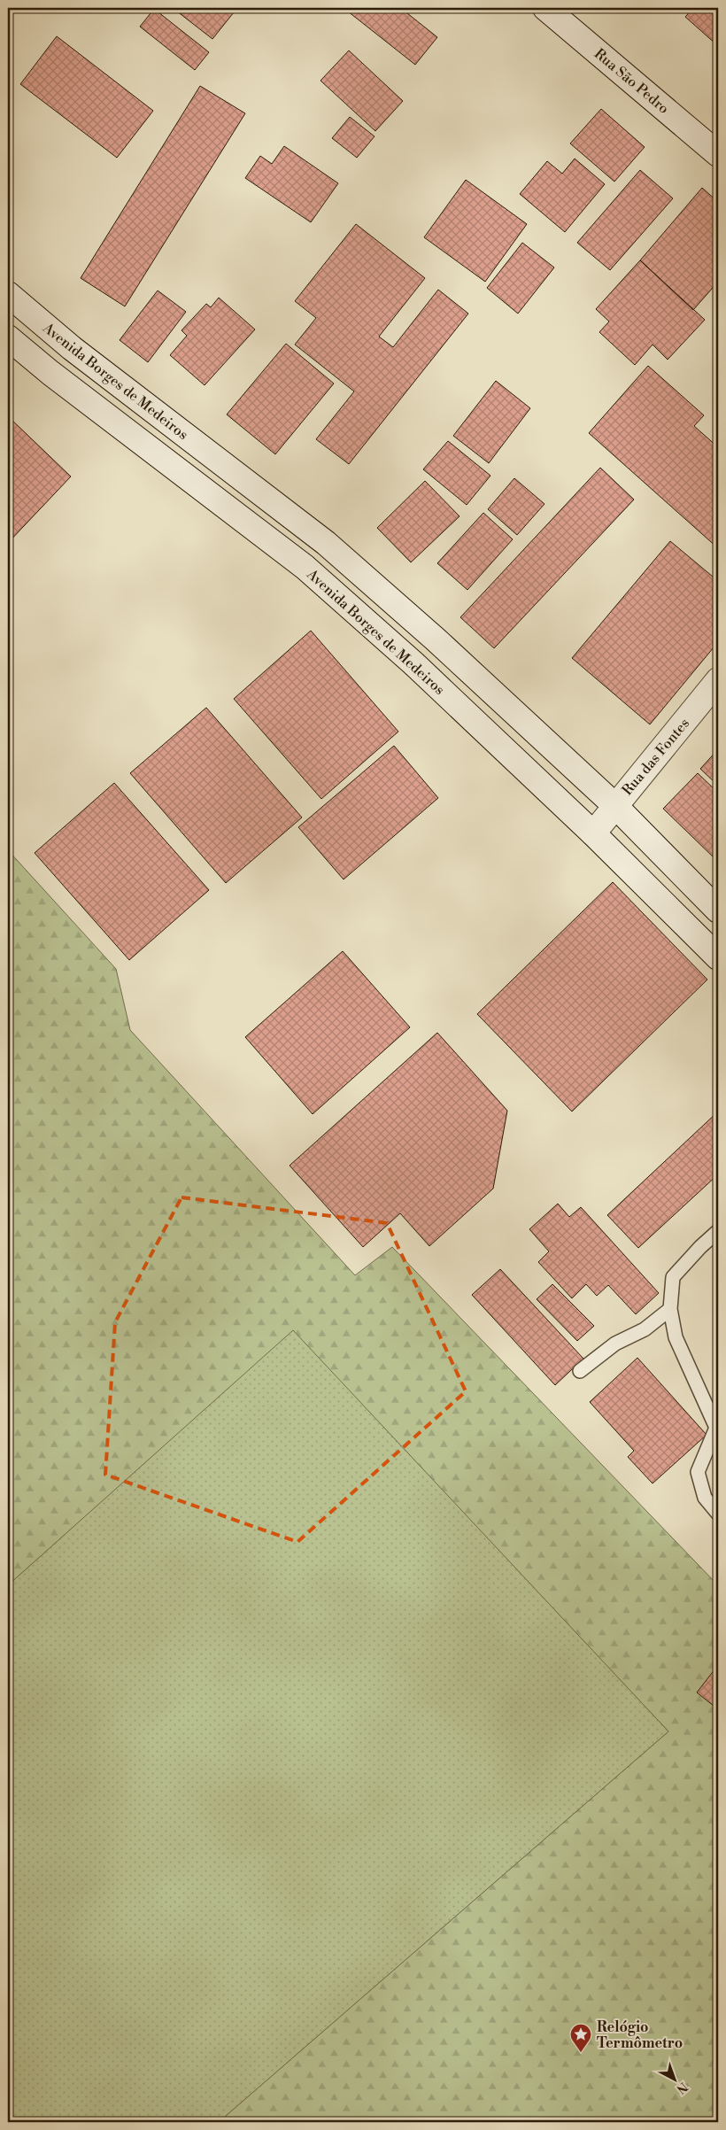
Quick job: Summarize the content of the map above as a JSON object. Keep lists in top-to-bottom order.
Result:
{
  "streets": {
    "main road": ["Rua São Pedro", "Avenida Borges de Medeiros", "Rua das Fontes"]
  },
  "crossings": [
    ["Avenida Borges de Medeiros", "Rua das Fontes"]
  ],
  "places": {
    "place": ["Relógio Termômetro"]
  },
  "north": "bottom right"
}
